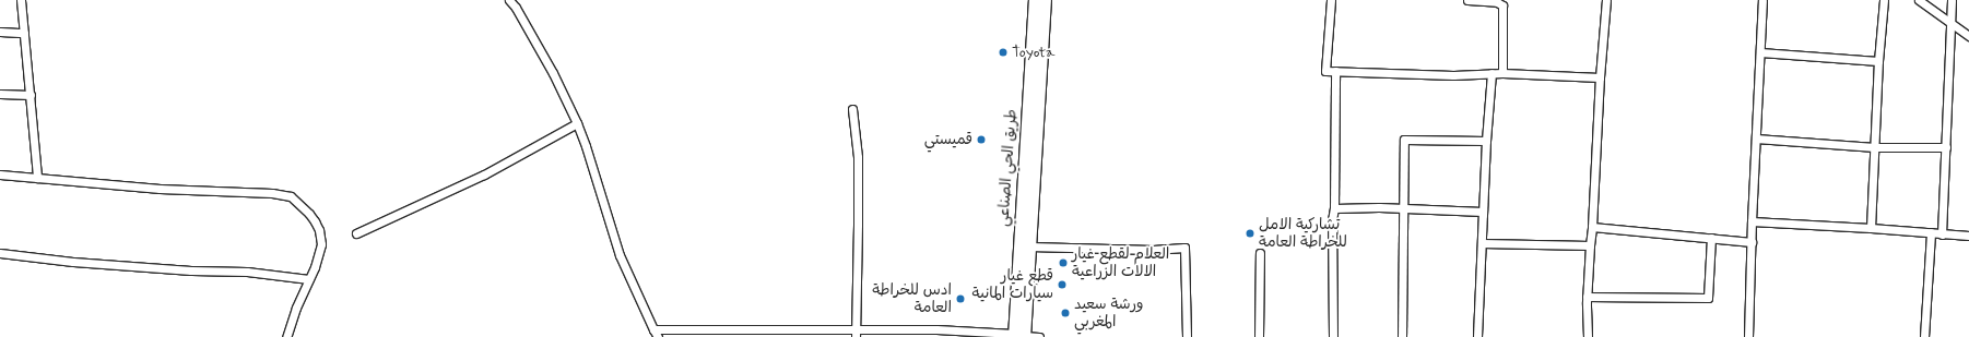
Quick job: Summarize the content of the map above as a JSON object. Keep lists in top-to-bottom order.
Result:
{
  "streets": {
    "highway": ["طريق الحي الصناعي"]
  },
  "places": [
    "Toyota",
    "قميستي",
    "تشاركية الامل للخراطة العامة",
    "العلام لقطع غيار الالات الزراعية",
    "قطع غيار سيارات المانية",
    "ادس للخراطة العامة",
    "ورشة سعيد المغربي"
  ]
}
